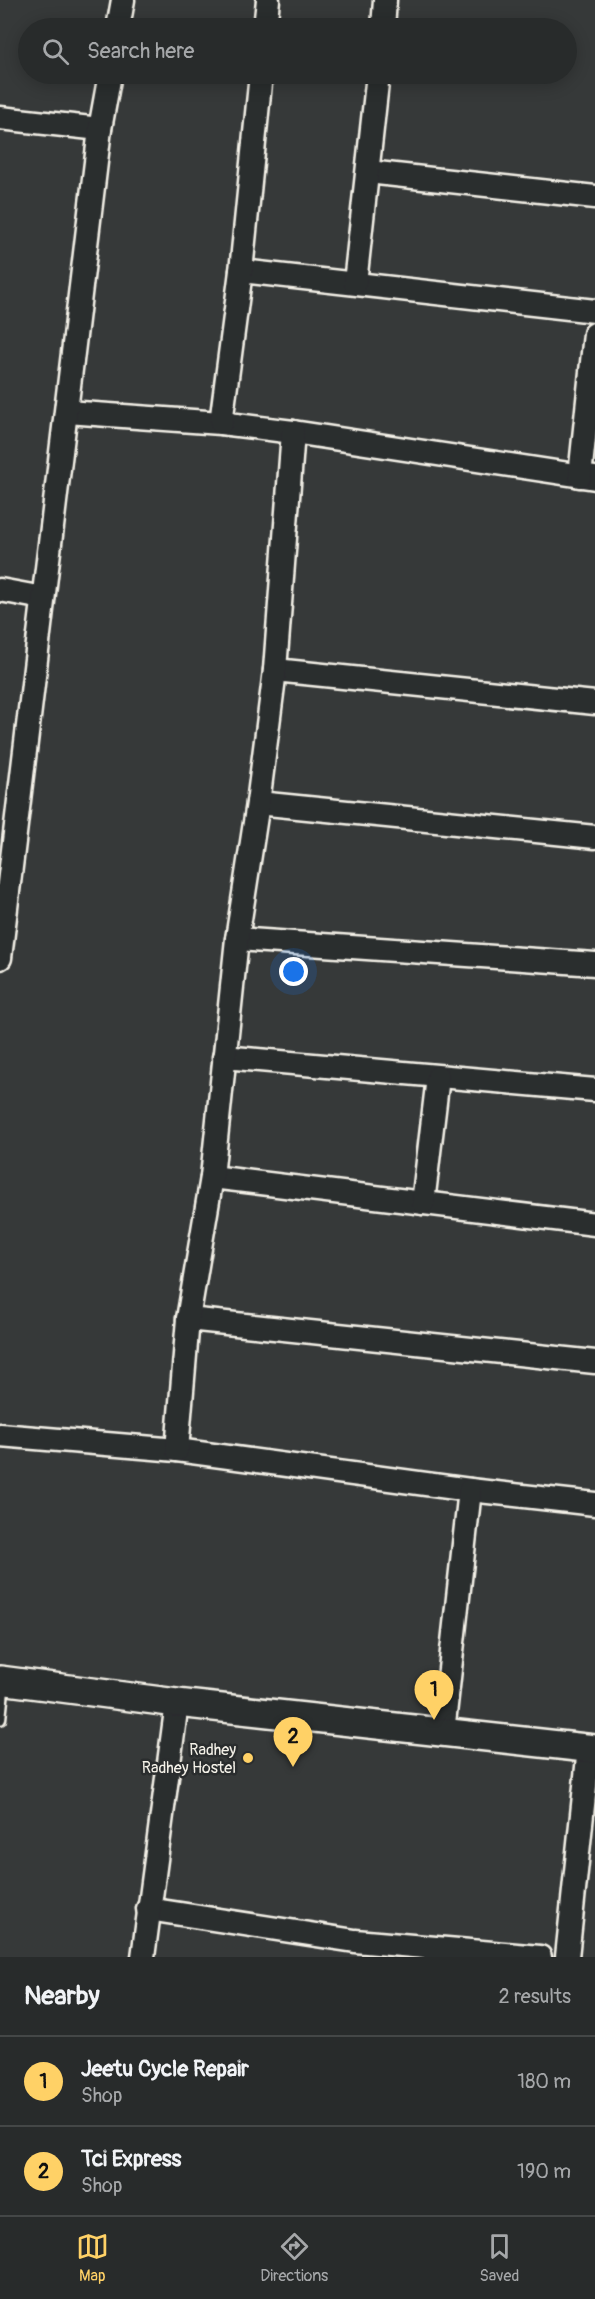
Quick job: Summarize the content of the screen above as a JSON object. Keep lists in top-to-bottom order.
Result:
{
  "places": ["Radhey Radhey Hostel"],
  "page": {
    "search": "Search here",
    "pins": ["1", "2"],
    "heading": ["Nearby", "2 results"],
    "list": [
      {
        "mark": "1",
        "name": "Jeetu Cycle Repair",
        "note": "Shop",
        "value": "180 m"
      },
      {
        "mark": "2",
        "name": "Tci Express",
        "note": "Shop",
        "value": "190 m"
      }
    ],
    "nav": ["Map", "Directions", "Saved"]
  }
}
